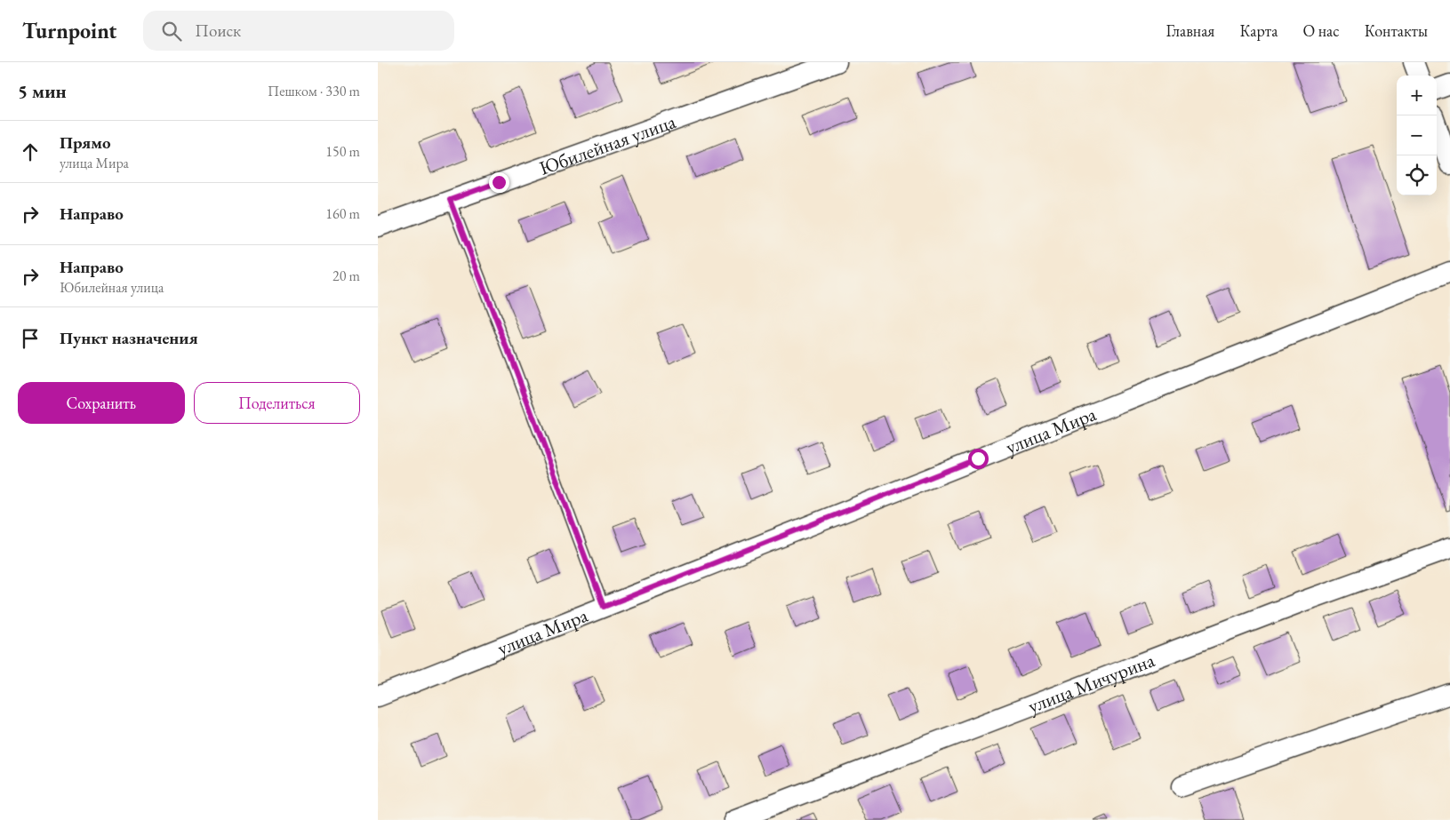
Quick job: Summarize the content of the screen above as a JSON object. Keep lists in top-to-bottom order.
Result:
{
  "streets": {
    "street": ["Юбилейная улица", "улица Мира", "улица Мичурина"]
  },
  "page": {
    "header": "Turnpoint",
    "search": "Поиск",
    "nav": [
      "Главная",
      "Карта",
      "О нас",
      "Контакты"
    ],
    "heading": ["5 мин", "Пешком · 330 m"],
    "map_buttons": ["+", "−"],
    "list": [
      ["Прямо", "улица Мира", "150 m"],
      ["Направо", "160 m"],
      ["Направо", "Юбилейная улица", "20 m"],
      "Пункт назначения"
    ],
    "buttons": ["Сохранить", "Поделиться"]
  }
}
